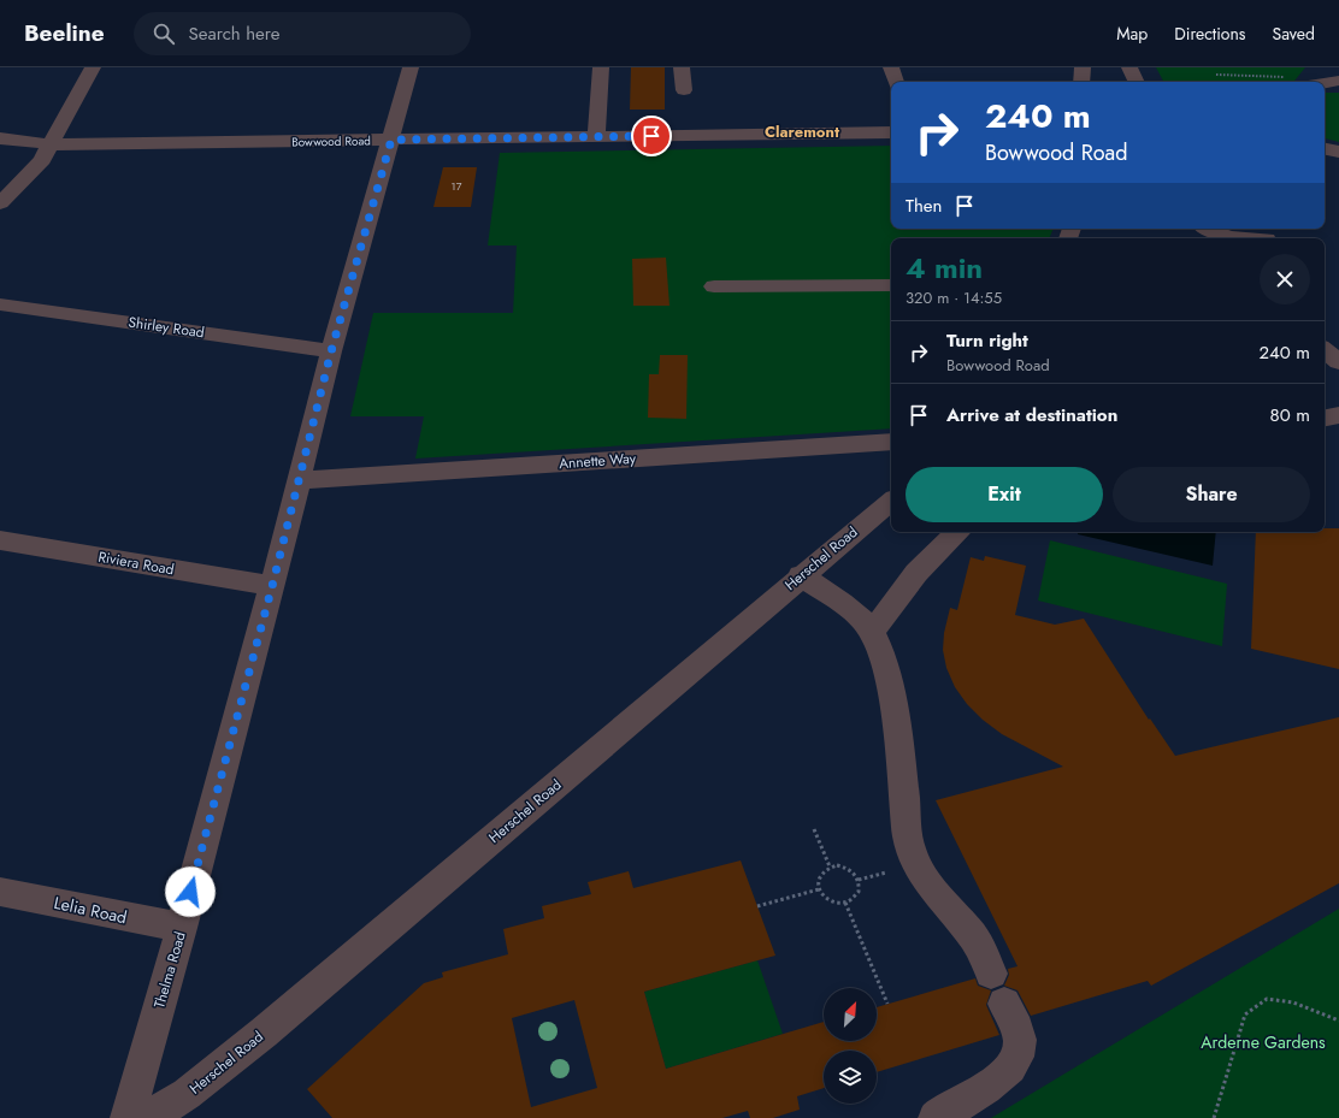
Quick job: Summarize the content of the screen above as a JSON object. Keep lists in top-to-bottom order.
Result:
{
  "streets": {
    "street": [
      "Bowwood Road",
      "Shirley Road",
      "Annette Way",
      "Herschel Road",
      "Riviera Road",
      "Lelia Road",
      "Thelma Road"
    ]
  },
  "crossings": [
    ["Bowwood Road", "Thelma Road"],
    ["Shirley Road", "Thelma Road"],
    ["Annette Way", "Thelma Road"],
    ["Riviera Road", "Thelma Road"],
    ["Lelia Road", "Thelma Road"]
  ],
  "districts": ["Claremont"],
  "parks": ["Arderne Gardens"],
  "house_numbers": ["17"],
  "north": "top right",
  "page": {
    "header": "Beeline",
    "search": "Search here",
    "nav": ["Map", "Directions", "Saved"],
    "turn": ["240 m", "Bowwood Road"],
    "then": "Then",
    "heading": ["4 min", "320 m · 14:55"],
    "list": [
      {
        "name": "Turn right",
        "note": "Bowwood Road",
        "value": "240 m"
      },
      {
        "name": "Arrive at destination",
        "value": "80 m"
      }
    ],
    "buttons": ["Exit", "Share"]
  }
}
